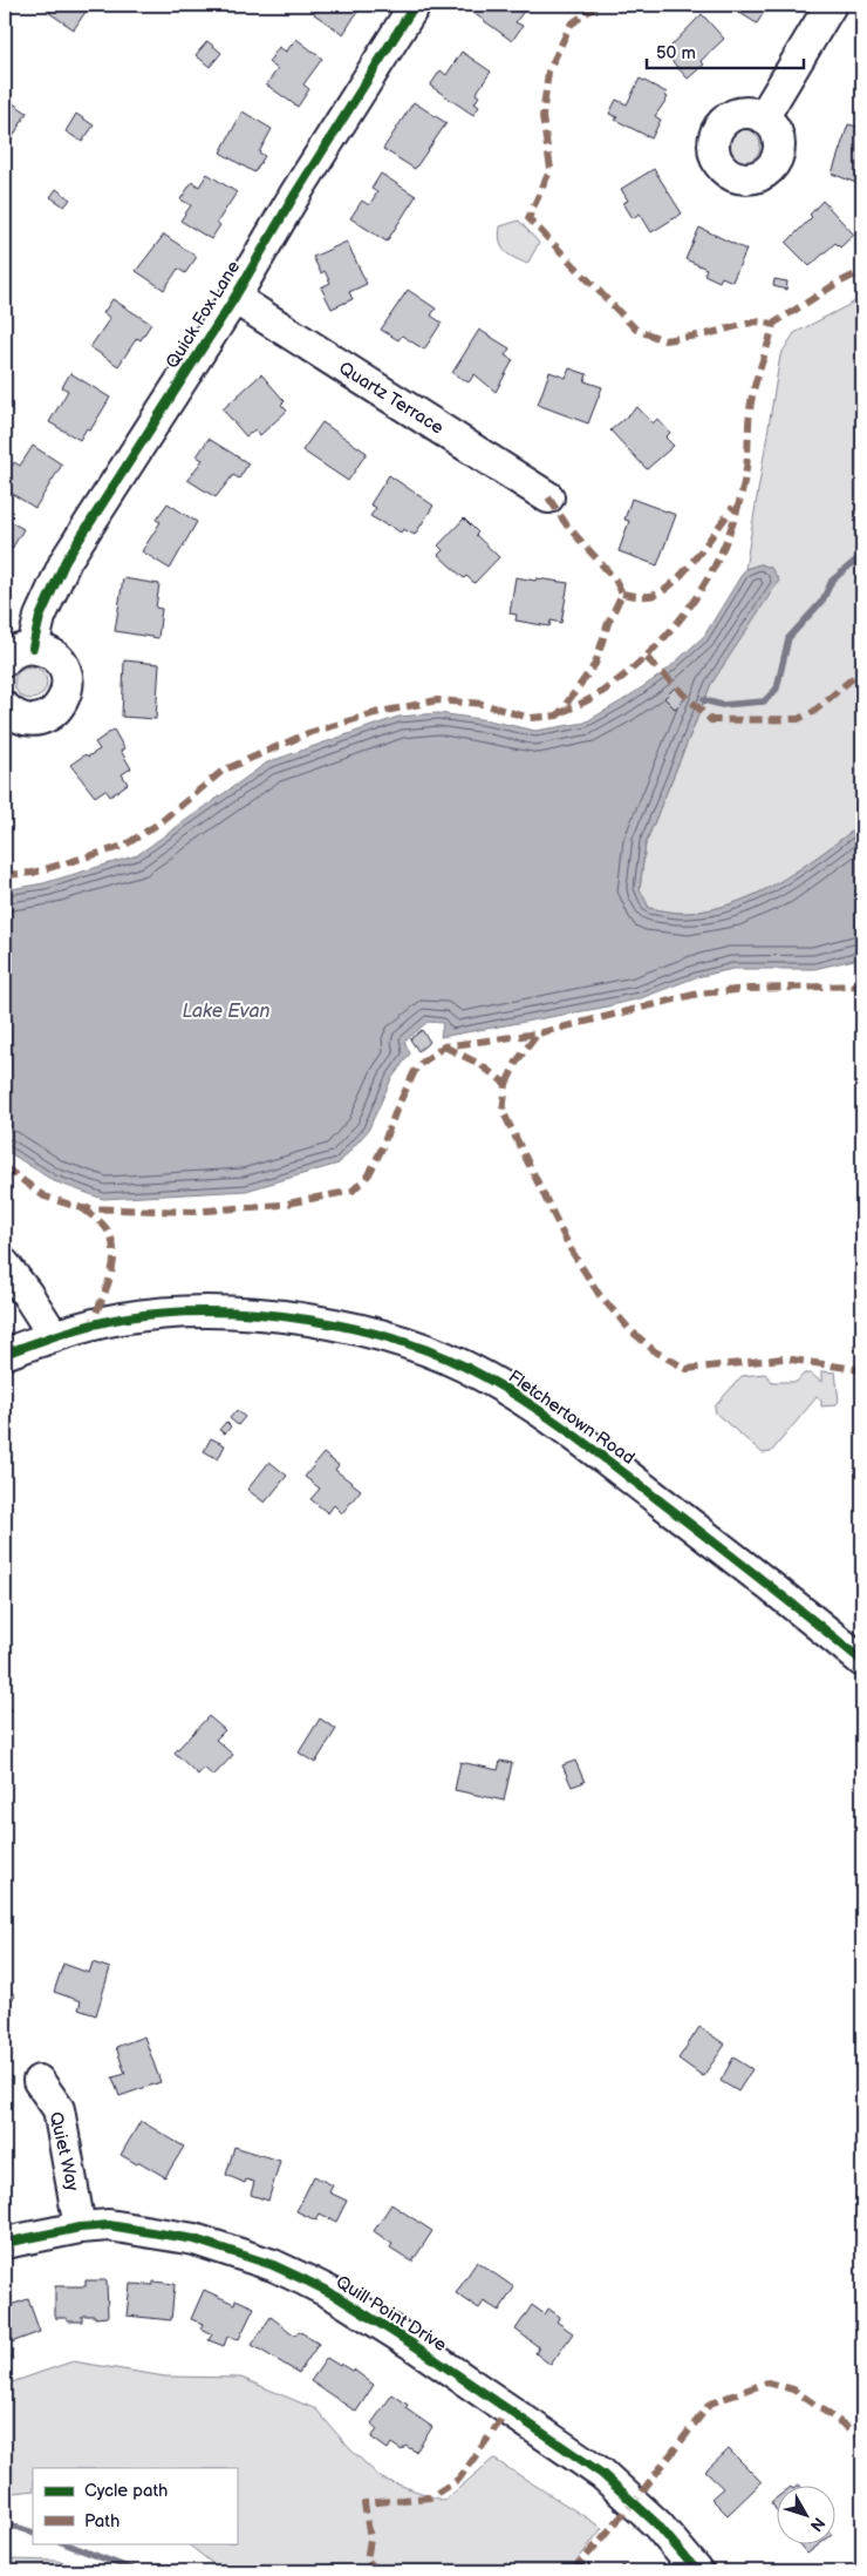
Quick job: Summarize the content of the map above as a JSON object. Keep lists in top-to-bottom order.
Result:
{
  "streets": {
    "street": [
      "Quick Fox Lane",
      "Quartz Terrace",
      "Fletchertown Road",
      "Quiet Way",
      "Quill Point Drive"
    ]
  },
  "crossings": [
    ["Quick Fox Lane", "Quartz Terrace"],
    ["Quiet Way", "Quill Point Drive"]
  ],
  "water": ["Lake Evan"],
  "legend": ["Cycle path", "Path"],
  "scale_bar": "50 m",
  "north": "bottom right"
}
